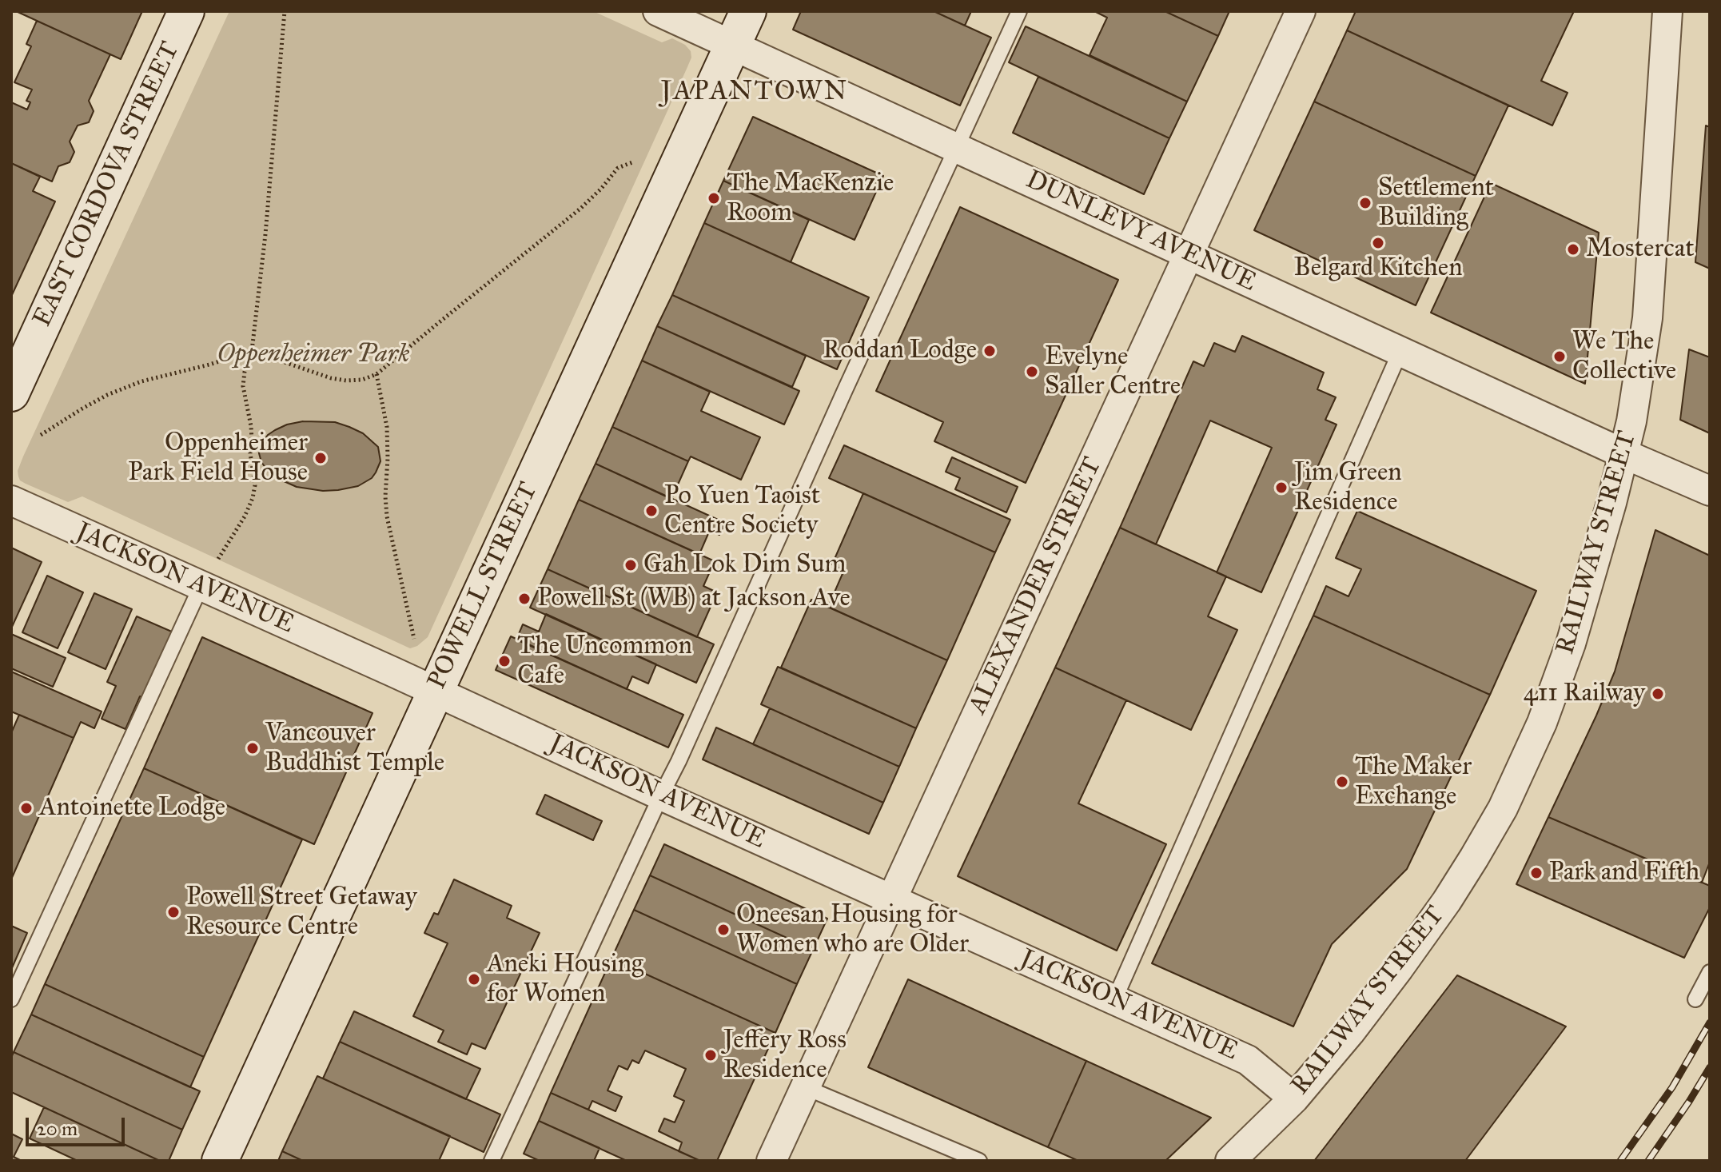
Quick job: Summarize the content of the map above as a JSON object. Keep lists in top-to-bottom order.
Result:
{
  "streets": {
    "main road": ["EAST CORDOVA STREET", "POWELL STREET"],
    "street": [
      "DUNLEVY AVENUE",
      "RAILWAY STREET",
      "JACKSON AVENUE",
      "ALEXANDER STREET"
    ]
  },
  "crossings": [
    ["DUNLEVY AVENUE", "RAILWAY STREET"],
    ["DUNLEVY AVENUE", "POWELL STREET"],
    ["DUNLEVY AVENUE", "ALEXANDER STREET"],
    ["RAILWAY STREET", "JACKSON AVENUE"],
    ["JACKSON AVENUE", "POWELL STREET"],
    ["JACKSON AVENUE", "ALEXANDER STREET"]
  ],
  "districts": ["JAPANTOWN"],
  "parks": ["Oppenheimer Park"],
  "places": [
    "The MacKenzie Room",
    "Settlement Building",
    "Belgard Kitchen",
    "Mostercat",
    "Roddan Lodge",
    "We The Collective",
    "Evelyne Saller Centre",
    "Oppenheimer Park Field House",
    "Jim Green Residence",
    "Po Yuen Taoist Centre Society",
    "Gah Lok Dim Sum",
    "Powell St (WB) at Jackson Ave",
    "The Uncommon Cafe",
    "411 Railway",
    "Vancouver Buddhist Temple",
    "The Maker Exchange",
    "Antoinette Lodge",
    "Park and Fifth",
    "Powell Street Getaway Resource Centre",
    "Oneesan Housing for Women who are Older",
    "Aneki Housing for Women",
    "Jeffery Ross Residence"
  ],
  "scale_bar": "20 m"
}
